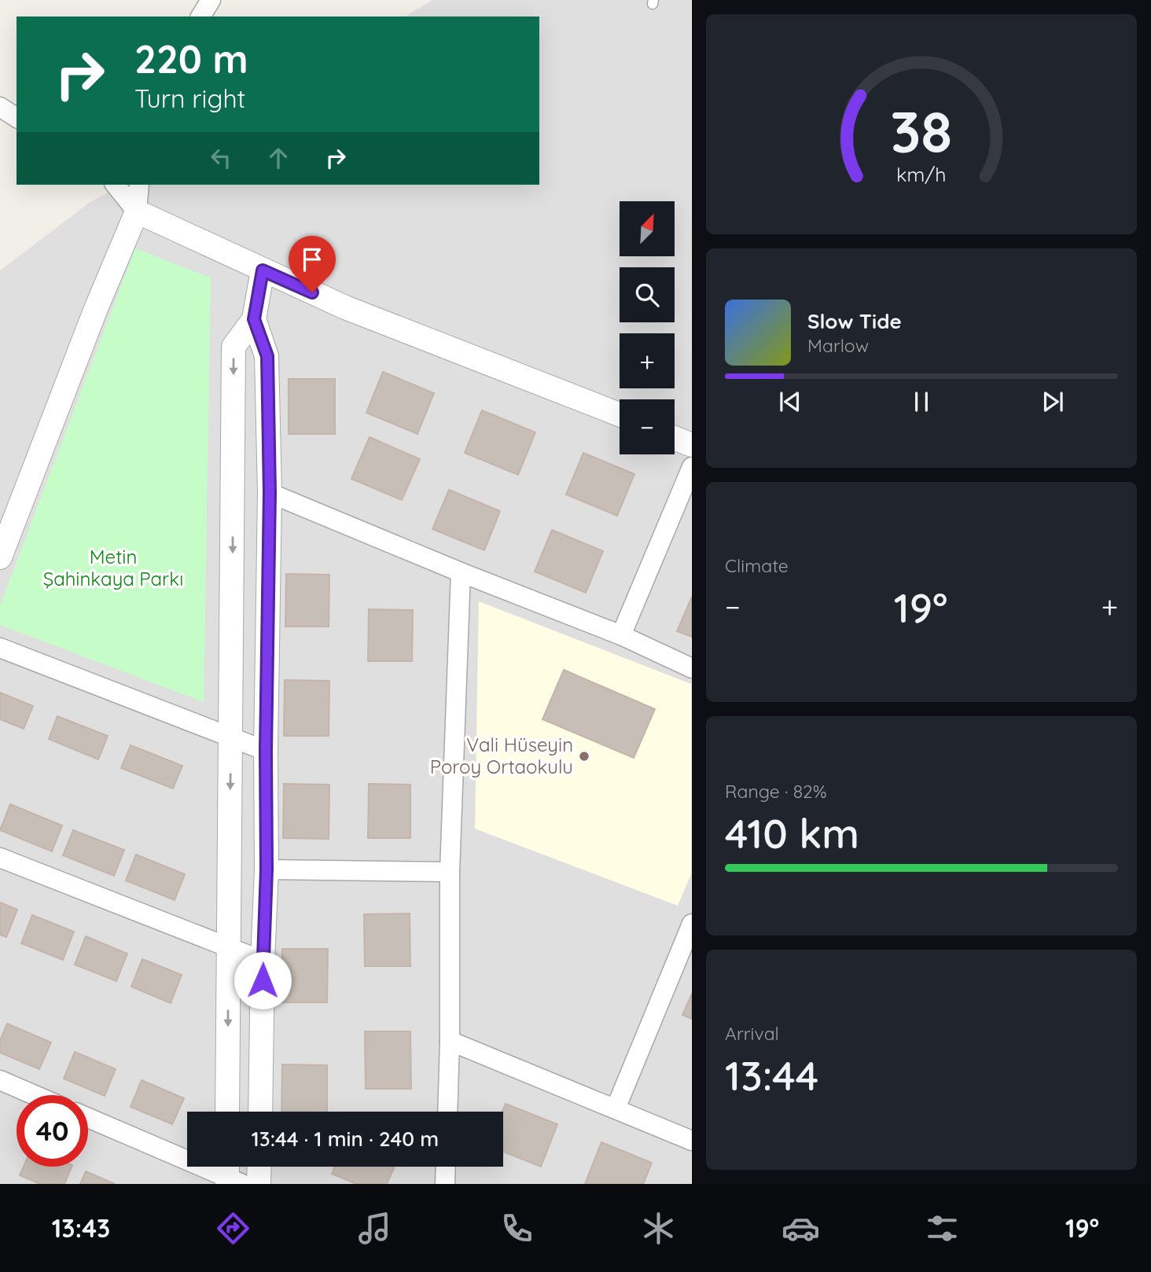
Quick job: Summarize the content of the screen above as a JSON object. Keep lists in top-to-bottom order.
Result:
{
  "parks": ["Metin Şahinkaya Parkı"],
  "places": ["Vali Hüseyin Poroy Ortaokulu"],
  "north": "top right",
  "page": {
    "turn": ["220 m", "Turn right"],
    "map_buttons": ["+", "−"],
    "song": ["Slow Tide", "Marlow"],
    "tile": [
      "Climate",
      ["Range · 82%", "410 km"],
      ["Arrival", "13:44"]
    ],
    "heat": ["−", "19°", "+"],
    "limit": "40",
    "trip": "13:44 · 1 min · 240 m",
    "tabs": ["13:43", "19°"],
    "gauge": ["38", "km/h"]
  }
}
